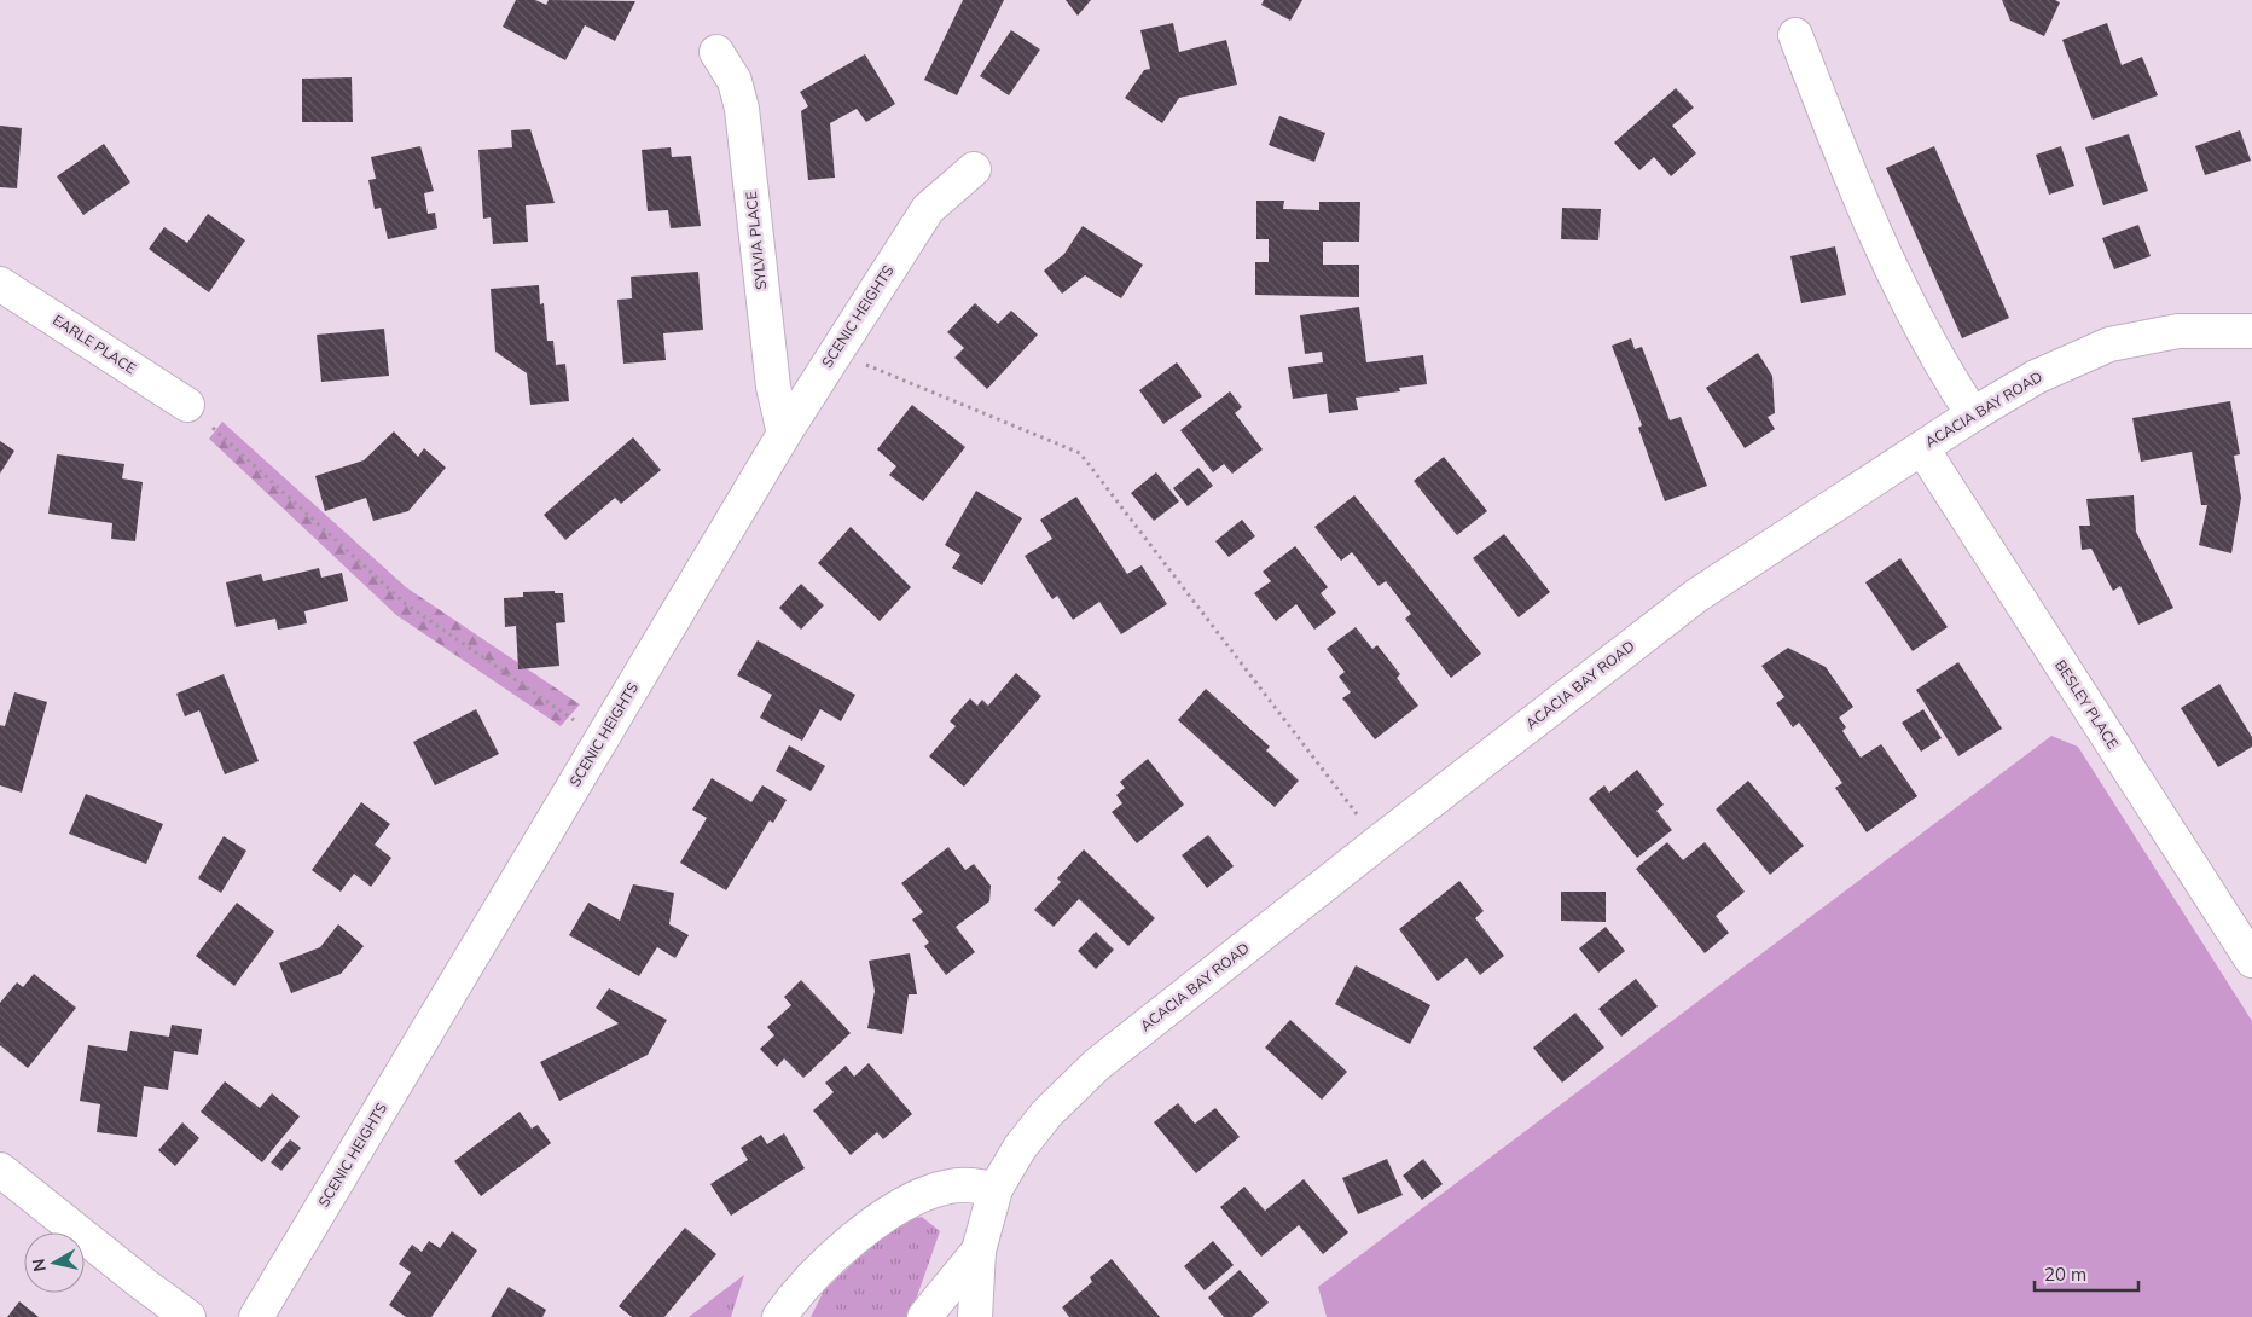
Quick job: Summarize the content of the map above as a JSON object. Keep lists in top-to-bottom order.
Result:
{
  "streets": {
    "street": [
      "SYLVIA PLACE",
      "SCENIC HEIGHTS",
      "EARLE PLACE",
      "ACACIA BAY ROAD",
      "BESLEY PLACE"
    ]
  },
  "crossings": [
    ["SYLVIA PLACE", "SCENIC HEIGHTS"],
    ["ACACIA BAY ROAD", "BESLEY PLACE"]
  ],
  "scale_bar": "20 m",
  "north": "left"
}
